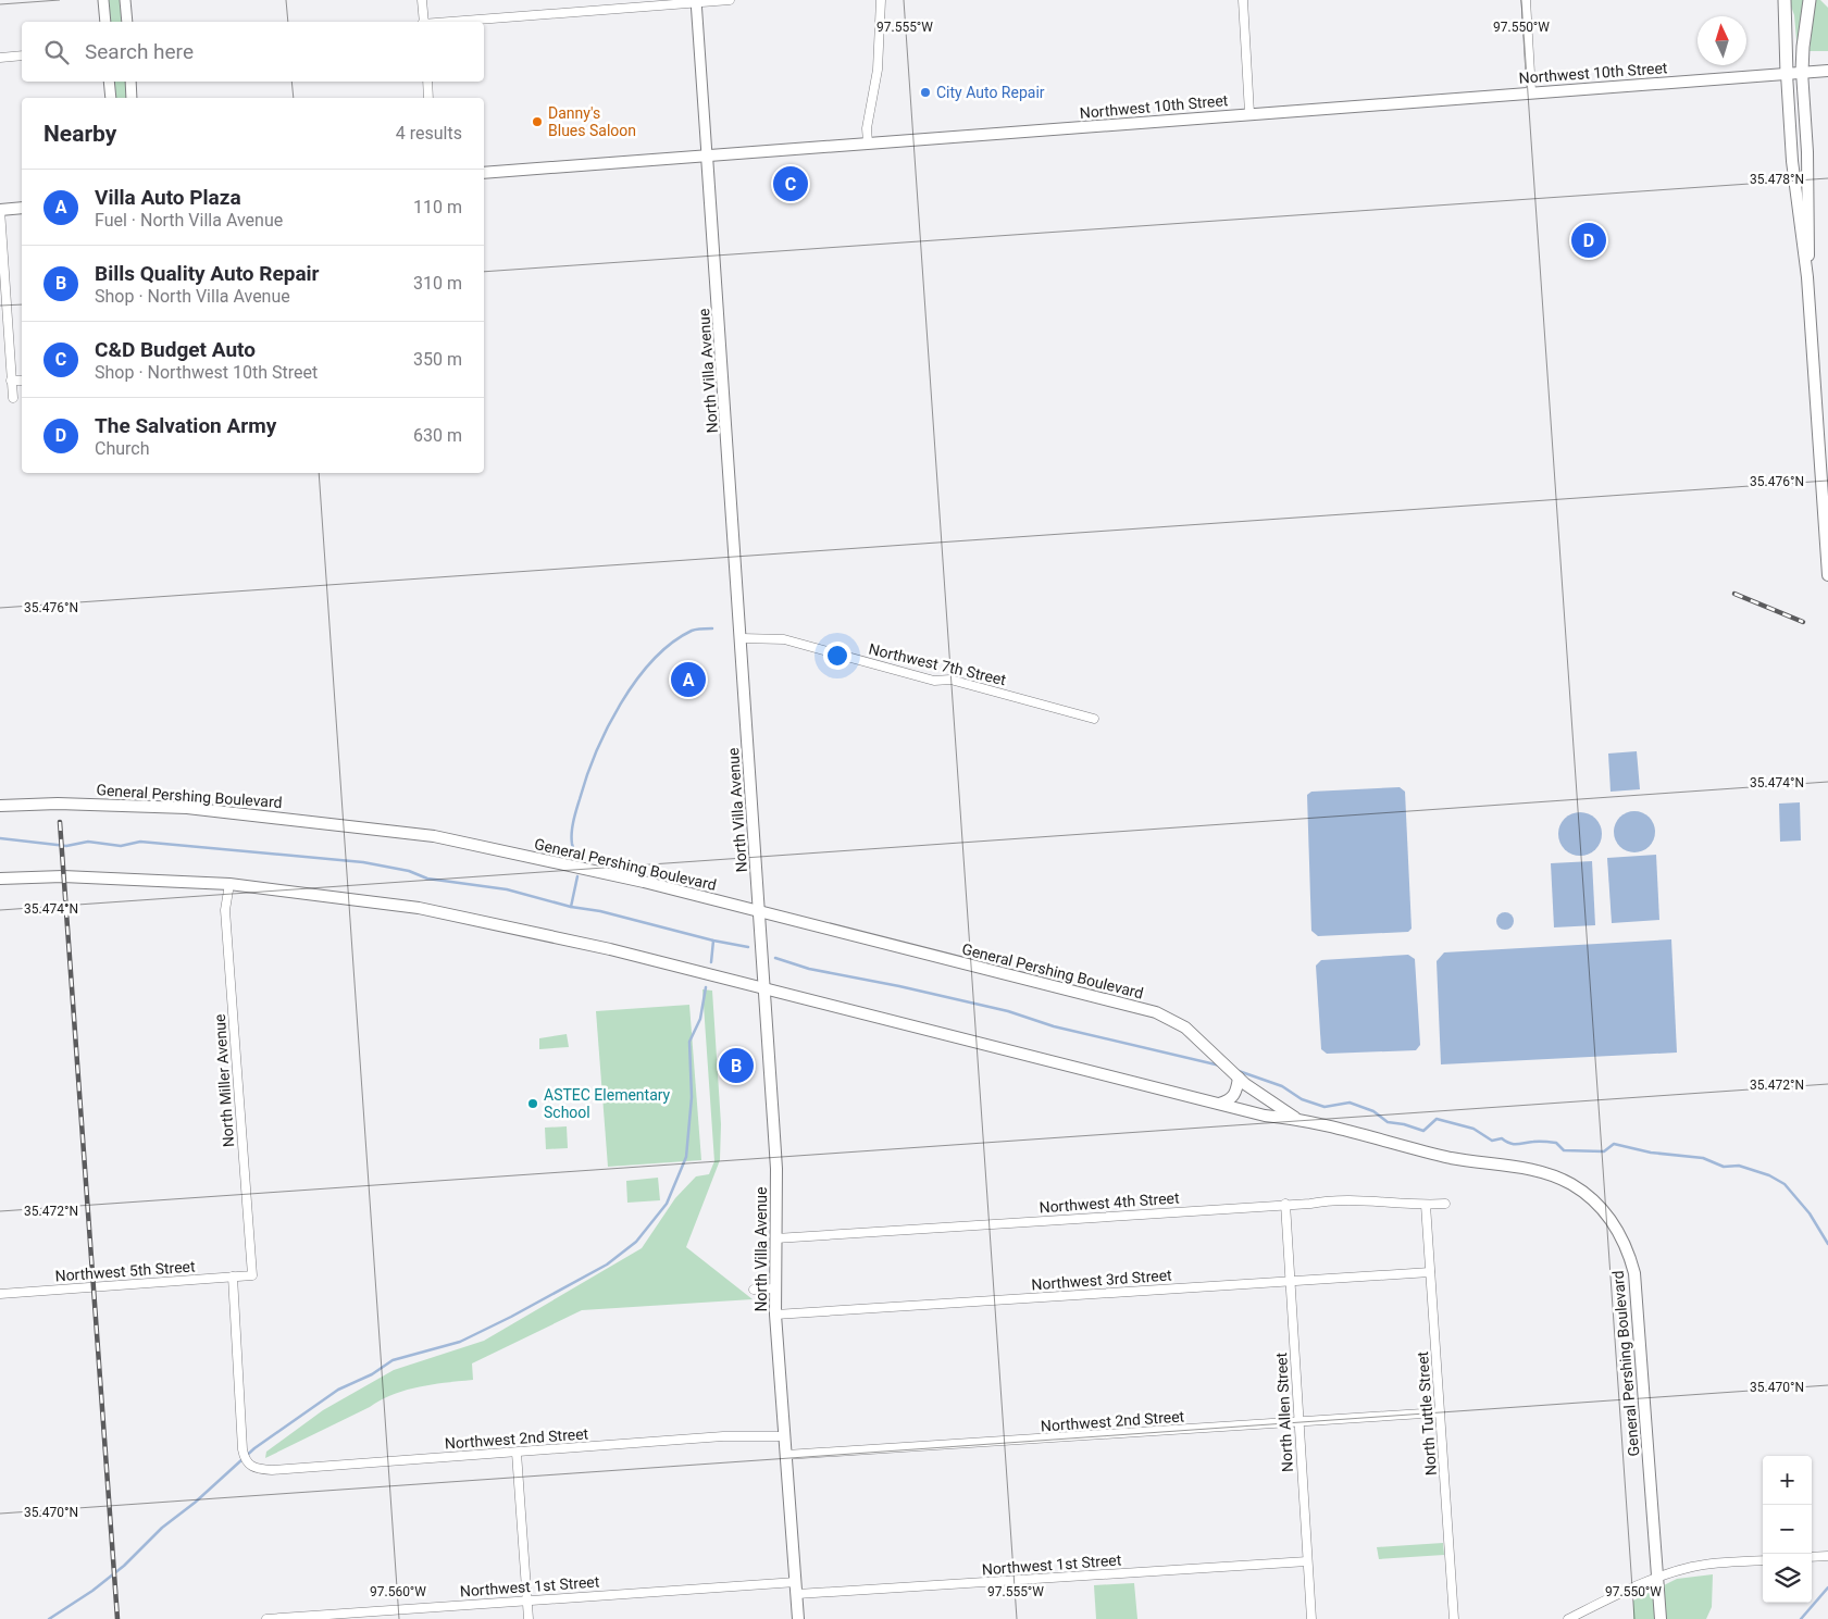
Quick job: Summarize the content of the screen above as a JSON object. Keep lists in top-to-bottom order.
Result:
{
  "streets": {
    "main road": ["Northwest 10th Street", "North Villa Avenue", "General Pershing Boulevard"],
    "street": [
      "Northwest 7th Street",
      "North Miller Avenue",
      "Northwest 4th Street",
      "Northwest 5th Street",
      "Northwest 3rd Street",
      "North Allen Street",
      "North Tuttle Street",
      "Northwest 2nd Street",
      "Northwest 1st Street"
    ]
  },
  "crossings": [
    ["Northwest 10th Street", "North Villa Avenue"],
    ["North Villa Avenue", "Northwest 7th Street"],
    ["North Villa Avenue", "General Pershing Boulevard"],
    ["North Villa Avenue", "Northwest 4th Street"],
    ["North Villa Avenue", "Northwest 3rd Street"],
    ["North Villa Avenue", "Northwest 2nd Street"],
    ["North Villa Avenue", "Northwest 1st Street"],
    ["General Pershing Boulevard", "North Miller Avenue"],
    ["North Miller Avenue", "Northwest 5th Street"],
    ["Northwest 4th Street", "North Allen Street"],
    ["Northwest 4th Street", "North Tuttle Street"],
    ["Northwest 5th Street", "Northwest 2nd Street"],
    ["Northwest 3rd Street", "North Allen Street"],
    ["Northwest 3rd Street", "North Tuttle Street"],
    ["North Allen Street", "Northwest 2nd Street"],
    ["North Allen Street", "Northwest 1st Street"],
    ["North Tuttle Street", "Northwest 2nd Street"]
  ],
  "places": ["City Auto Repair", "Danny's Blues Saloon", "ASTEC Elementary School"],
  "north": "top",
  "page": {
    "search": "Search here",
    "heading": ["Nearby", "4 results"],
    "pins": [
      "C",
      "D",
      "A",
      "B"
    ],
    "list": [
      {
        "mark": "A",
        "name": "Villa Auto Plaza",
        "note": "Fuel · North Villa Avenue",
        "value": "110 m"
      },
      {
        "mark": "B",
        "name": "Bills Quality Auto Repair",
        "note": "Shop · North Villa Avenue",
        "value": "310 m"
      },
      {
        "mark": "C",
        "name": "C&D Budget Auto",
        "note": "Shop · Northwest 10th Street",
        "value": "350 m"
      },
      {
        "mark": "D",
        "name": "The Salvation Army",
        "note": "Church",
        "value": "630 m"
      }
    ],
    "map_buttons": ["+", "−"]
  },
  "coordinates": [
    "97.555°W",
    "97.550°W",
    "35.478°N",
    "35.476°N",
    "35.474°N",
    "35.472°N",
    "35.470°N",
    "97.560°W"
  ]
}
